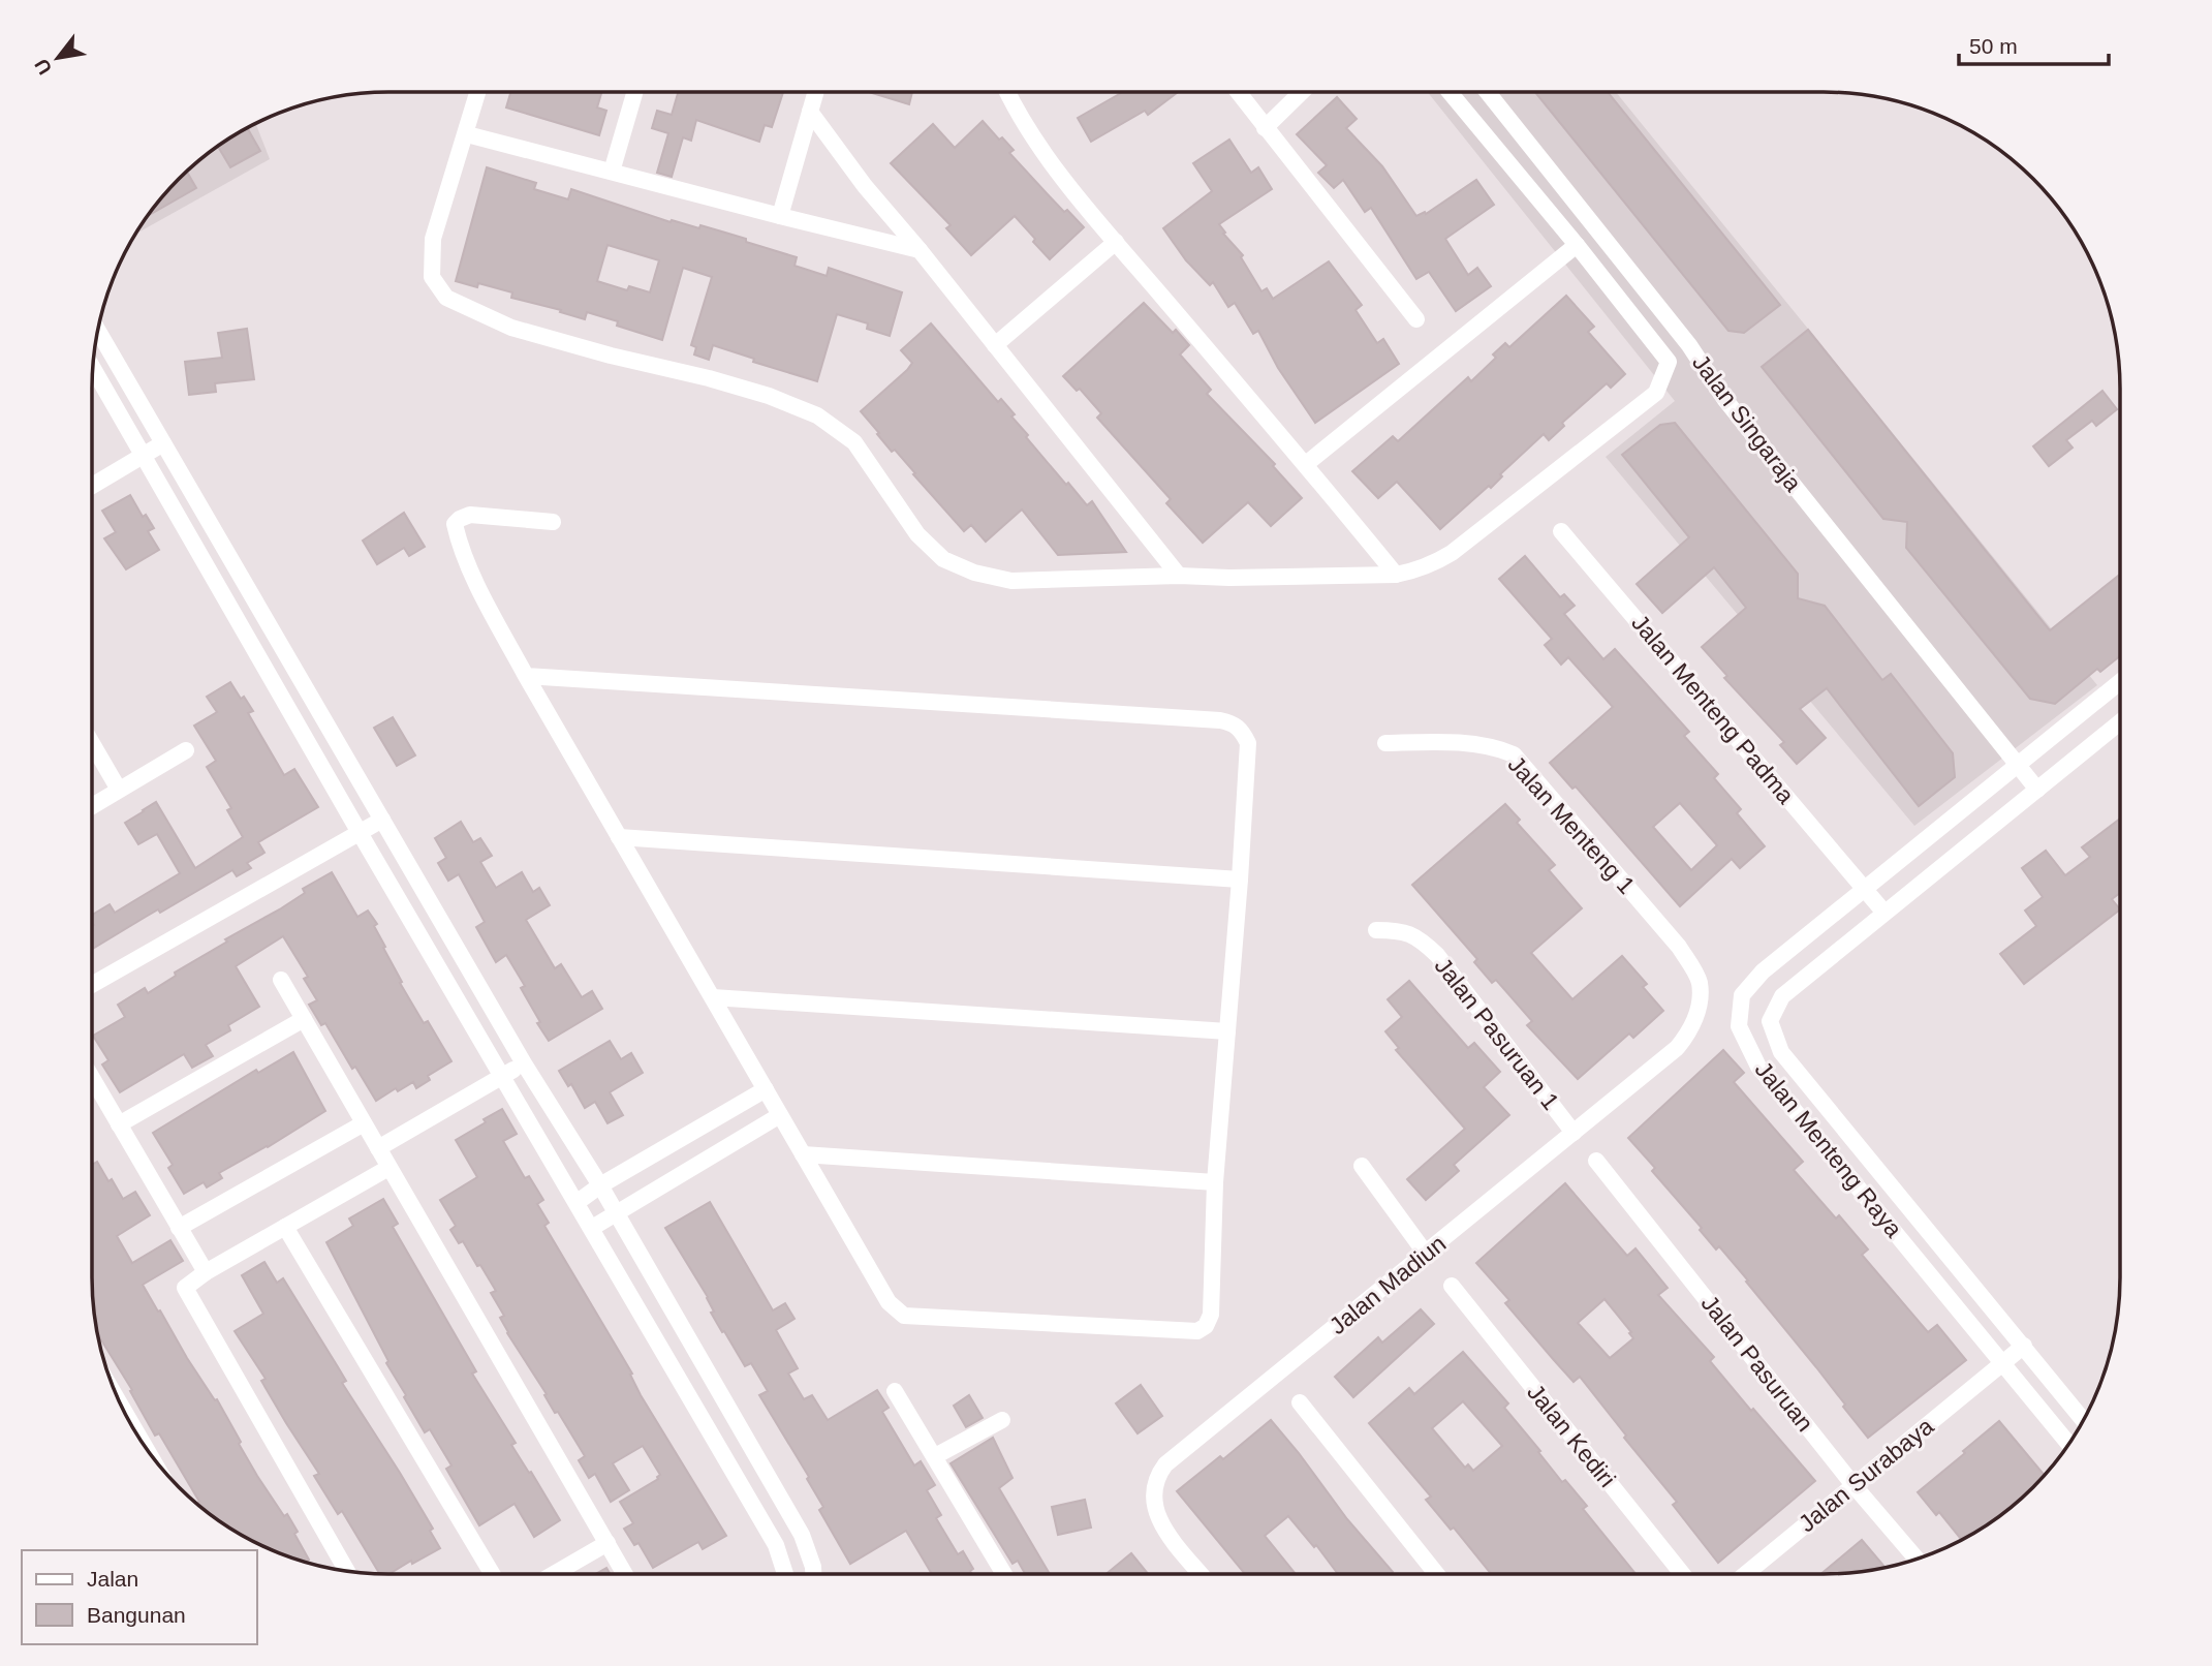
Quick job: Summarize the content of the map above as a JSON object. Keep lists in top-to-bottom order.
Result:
{
  "streets": {
    "street": [
      "Jalan Singaraja",
      "Jalan Menteng Padma",
      "Jalan Menteng 1",
      "Jalan Pasuruan 1",
      "Jalan Menteng Raya",
      "Jalan Madiun",
      "Jalan Pasuruan",
      "Jalan Kediri",
      "Jalan Surabaya"
    ]
  },
  "crossings": [
    ["Jalan Singaraja", "Jalan Menteng Raya"],
    ["Jalan Menteng Padma", "Jalan Menteng Raya"],
    ["Jalan Menteng 1", "Jalan Madiun"],
    ["Jalan Pasuruan 1", "Jalan Madiun"],
    ["Jalan Menteng Raya", "Jalan Surabaya"],
    ["Jalan Pasuruan", "Jalan Surabaya"]
  ],
  "legend": ["Jalan", "Bangunan"],
  "scale_bar": "50 m",
  "north": "bottom left"
}
